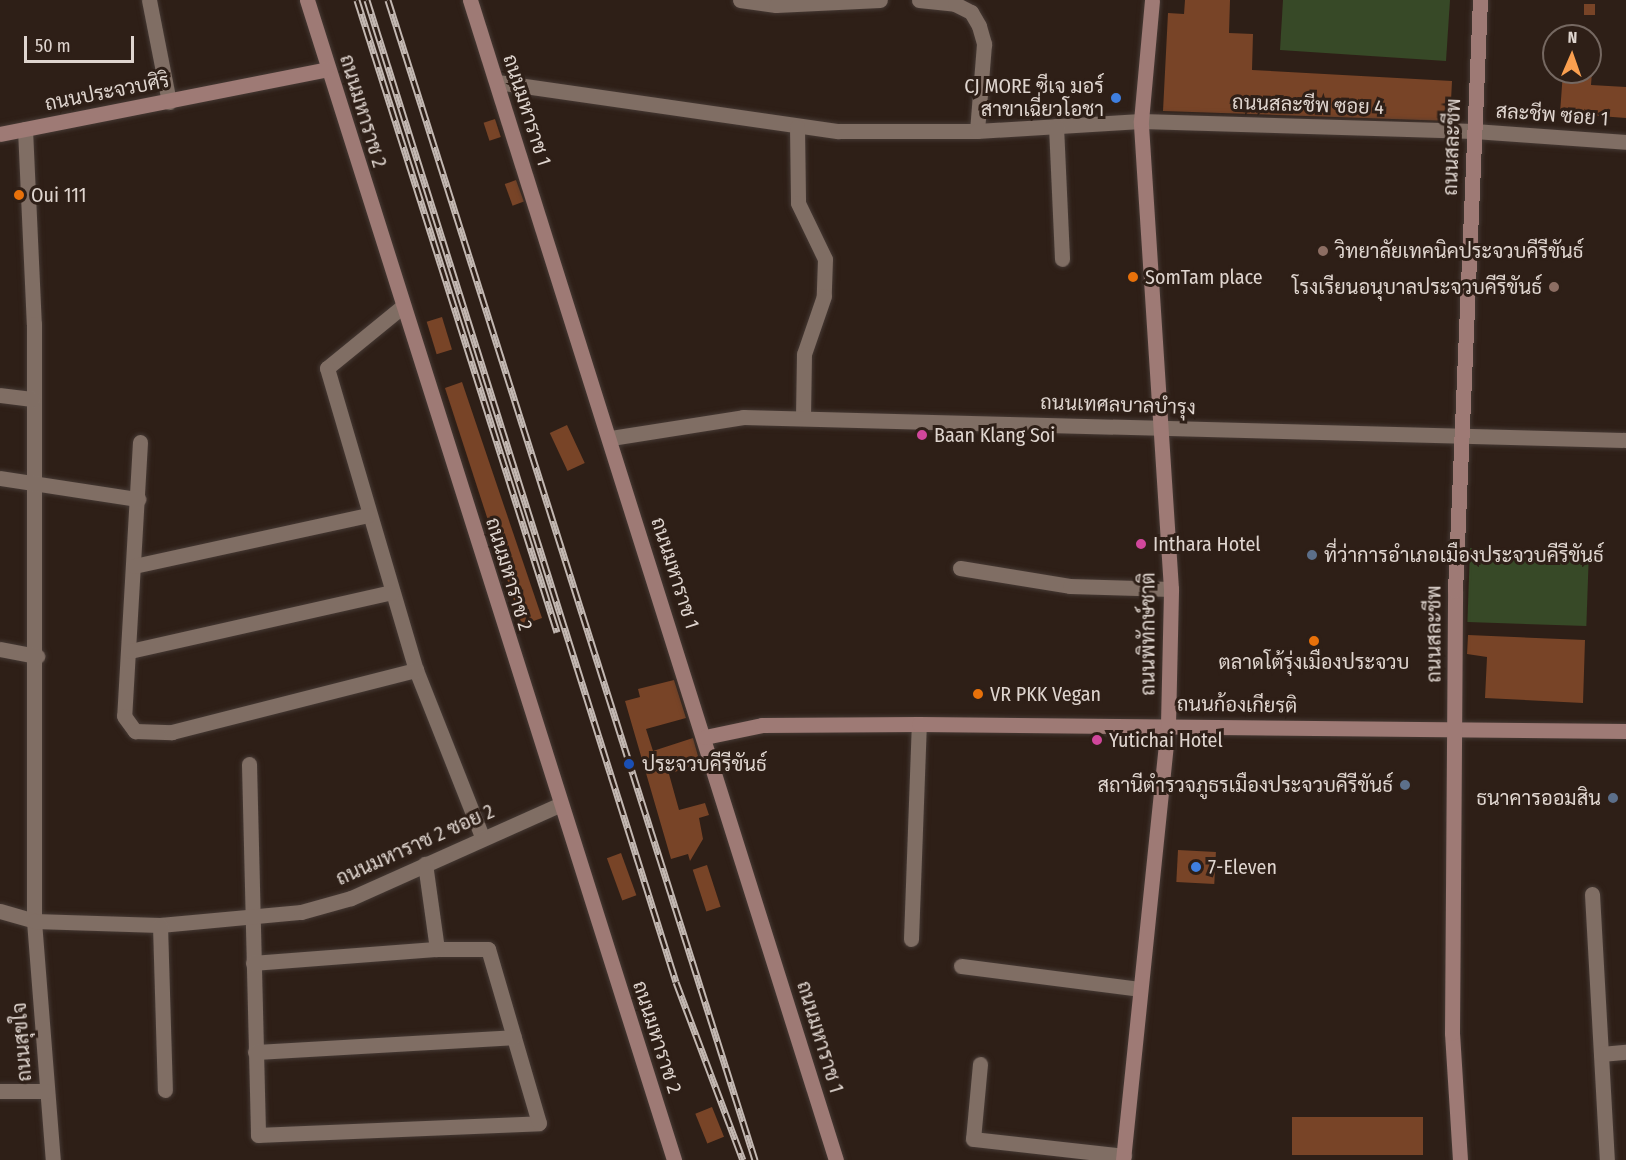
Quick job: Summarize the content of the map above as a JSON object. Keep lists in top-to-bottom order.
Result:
{
  "streets": {
    "street": [
      "ถนนประจวบศิริ",
      "ถนนสละชีพ ซอย 4",
      "ถนนมหาราช 1",
      "ถนนมหาราช 2",
      "สละชีพ ซอย 1",
      "ถนนสละชีพ",
      "ถนนเทศลบาลบำรุง",
      "ถนนพิทักษ์ชาติ",
      "ถนนก้องเกียรติ",
      "ถนนมหาราช 2 ซอย 2",
      "ถนนสุขใจ"
    ]
  },
  "crossings": [
    ["ถนนประจวบศิริ", "ถนนมหาราช 2"],
    ["ถนนประจวบศิริ", "ถนนสุขใจ"],
    ["ถนนสละชีพ ซอย 4", "ถนนมหาราช 1"],
    ["ถนนสละชีพ ซอย 4", "สละชีพ ซอย 1"],
    ["ถนนสละชีพ ซอย 4", "ถนนสละชีพ"],
    ["ถนนสละชีพ ซอย 4", "ถนนพิทักษ์ชาติ"],
    ["ถนนมหาราช 1", "ถนนเทศลบาลบำรุง"],
    ["ถนนมหาราช 1", "ถนนก้องเกียรติ"],
    ["ถนนมหาราช 2", "ถนนมหาราช 2 ซอย 2"],
    ["สละชีพ ซอย 1", "ถนนสละชีพ"],
    ["ถนนสละชีพ", "ถนนเทศลบาลบำรุง"],
    ["ถนนสละชีพ", "ถนนก้องเกียรติ"],
    ["ถนนเทศลบาลบำรุง", "ถนนพิทักษ์ชาติ"],
    ["ถนนพิทักษ์ชาติ", "ถนนก้องเกียรติ"],
    ["ถนนมหาราช 2 ซอย 2", "ถนนสุขใจ"]
  ],
  "places": [
    "CJ MORE ซีเจ มอร์ สาขาเฉี่ยวโอชา",
    "Oui 111",
    "วิทยาลัยเทคนิคประจวบคีรีขันธ์",
    "SomTam place",
    "โรงเรียนอนุบาลประจวบคีรีขันธ์",
    "Baan Klang Soi",
    "Inthara Hotel",
    "ที่ว่าการอำเภอเมืองประจวบคีรีขันธ์",
    "ตลาดโต้รุ่งเมืองประจวบ",
    "VR PKK Vegan",
    "Yutichai Hotel",
    "ประจวบคีรีขันธ์",
    "สถานีตำรวจภูธรเมืองประจวบคีรีขันธ์",
    "ธนาคารออมสิน",
    "7-Eleven"
  ],
  "scale_bar": "50 m",
  "north": "top"
}
